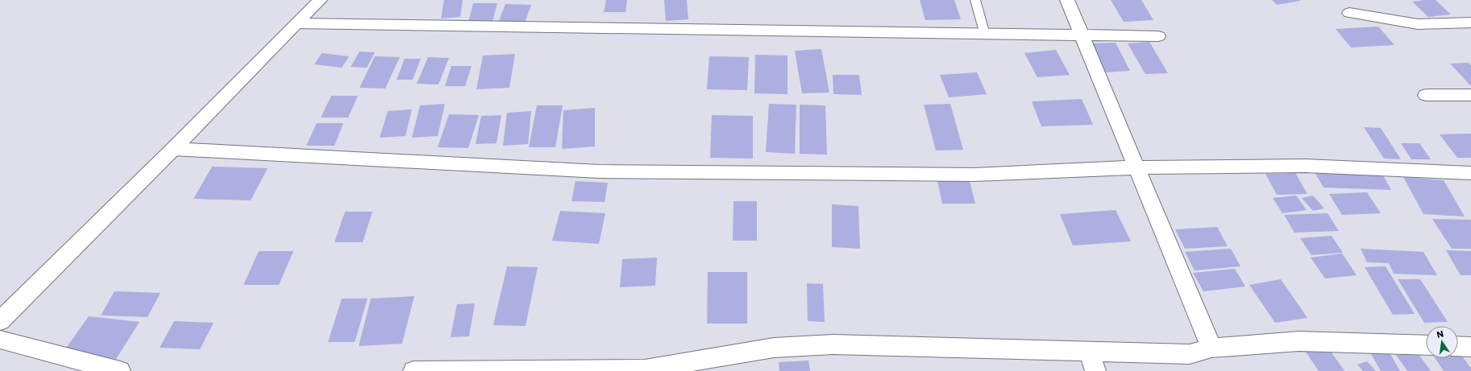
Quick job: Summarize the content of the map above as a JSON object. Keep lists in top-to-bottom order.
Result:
{
  "north": "top"
}
